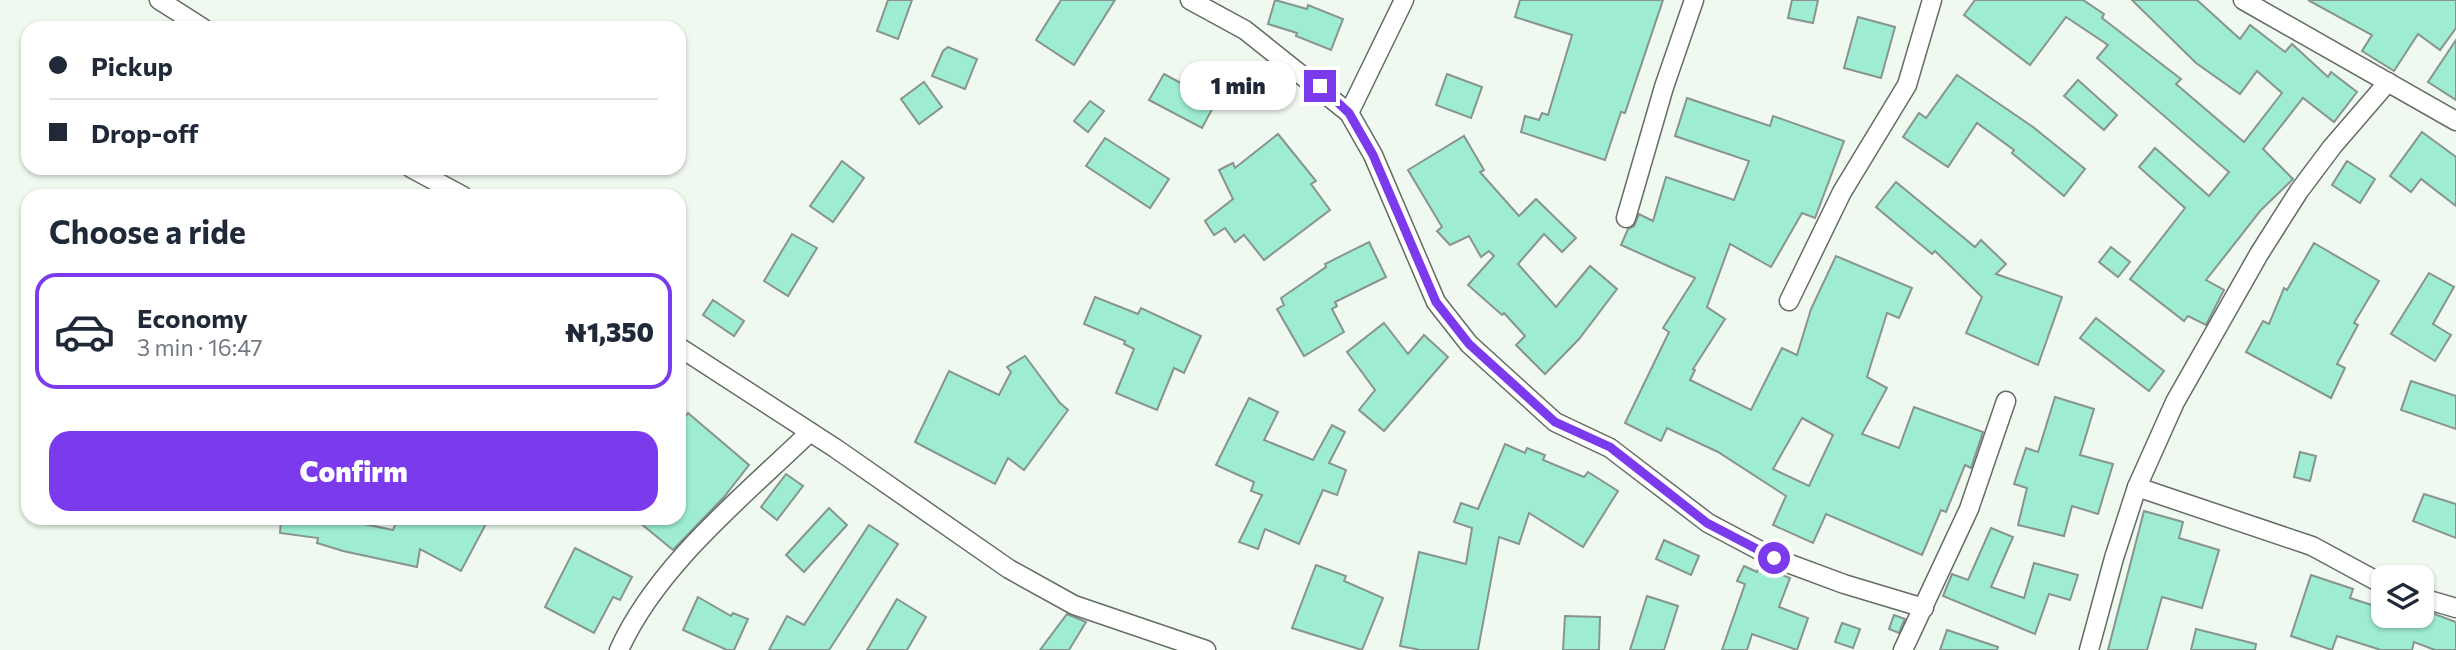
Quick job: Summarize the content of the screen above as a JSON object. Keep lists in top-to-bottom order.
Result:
{
  "page": {
    "banner": ["Pickup", "Drop-off"],
    "bubble": "1 min",
    "heading": "Choose a ride",
    "list": [
      {
        "name": "Economy",
        "note": "3 min · 16:47",
        "value": "₦1,350"
      }
    ],
    "buttons": "Confirm"
  }
}
